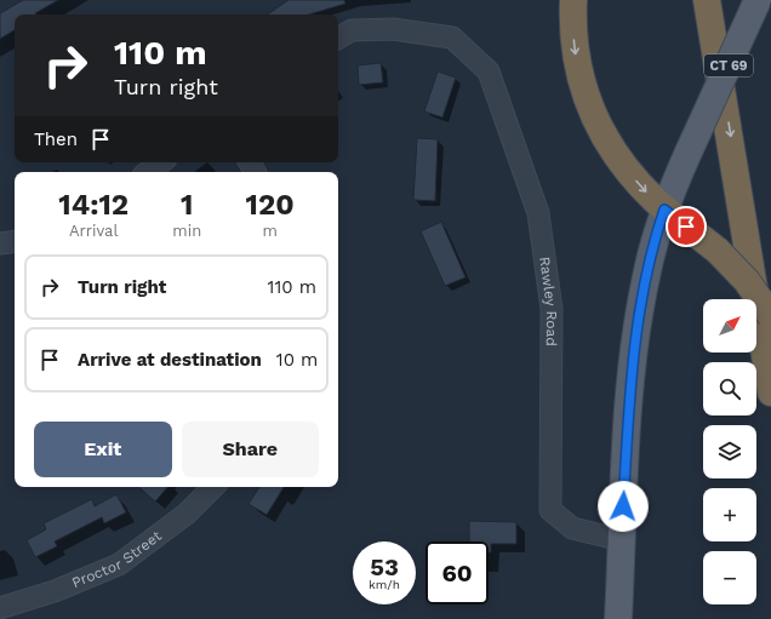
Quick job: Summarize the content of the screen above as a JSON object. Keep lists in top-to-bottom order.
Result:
{
  "streets": {
    "main road": ["CT 69"],
    "street": ["Rawley Road", "Proctor Street"]
  },
  "crossings": [
    ["CT 69", "Rawley Road"]
  ],
  "north": "top right",
  "page": {
    "turn": ["110 m", "Turn right"],
    "then": "Then",
    "eta": [
      "14:12",
      "Arrival",
      "1",
      "min",
      "120",
      "m"
    ],
    "list": [
      {
        "name": "Turn right",
        "value": "110 m"
      },
      {
        "name": "Arrive at destination",
        "value": "10 m"
      }
    ],
    "map_buttons": ["+", "−"],
    "buttons": ["Exit", "Share"],
    "speed": "53 km/h",
    "limit": "60"
  }
}
